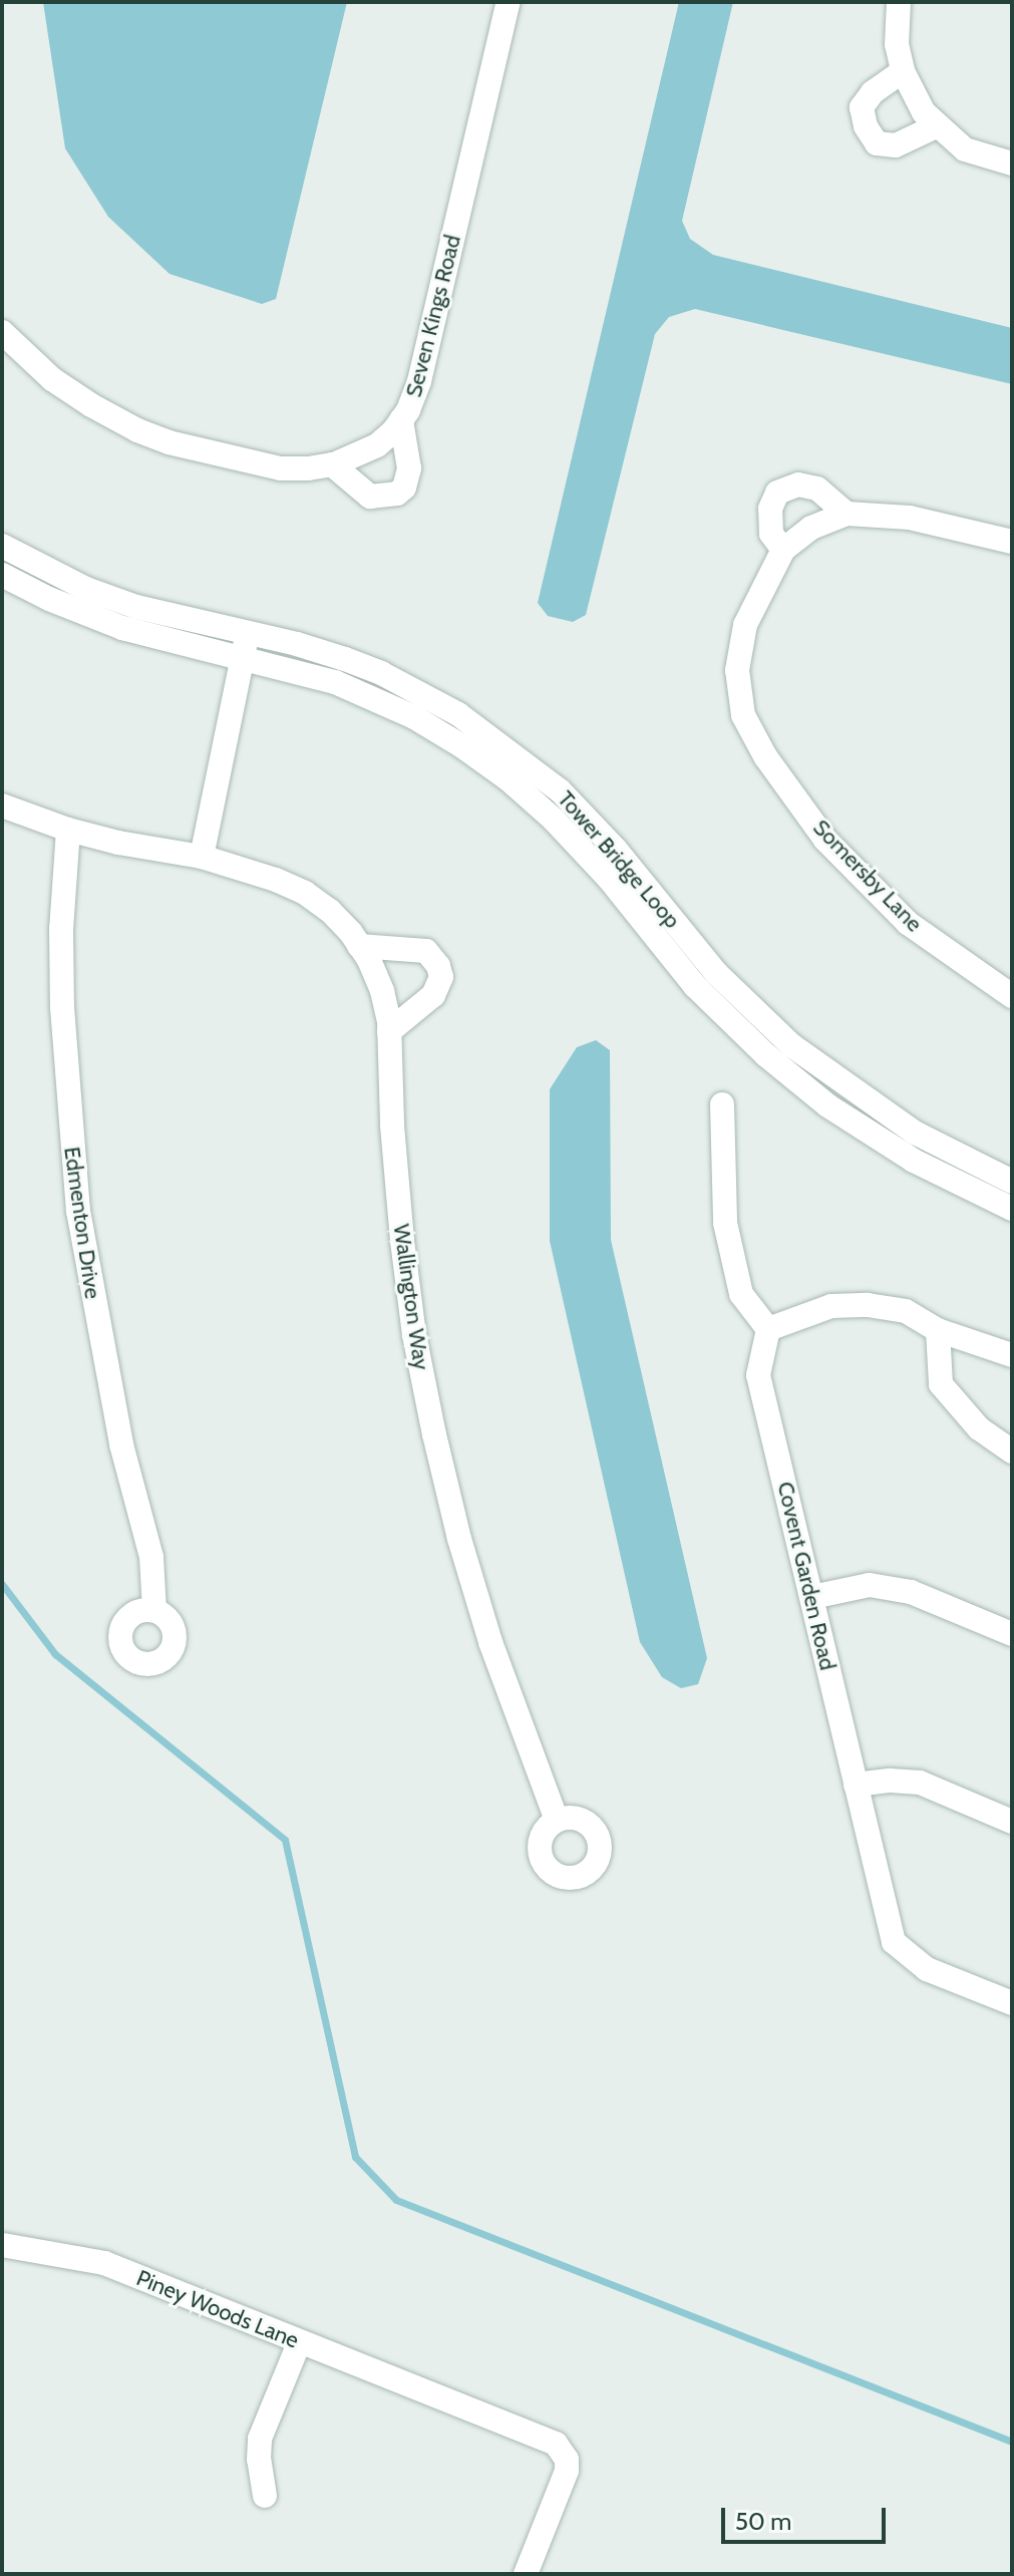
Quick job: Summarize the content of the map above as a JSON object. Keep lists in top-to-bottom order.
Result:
{
  "streets": {
    "street": [
      "Seven Kings Road",
      "Tower Bridge Loop",
      "Somersby Lane",
      "Edmenton Drive",
      "Wallington Way",
      "Covent Garden Road",
      "Piney Woods Lane"
    ]
  },
  "crossings": [
    ["Edmenton Drive", "Wallington Way"]
  ],
  "scale_bar": "50 m"
}
